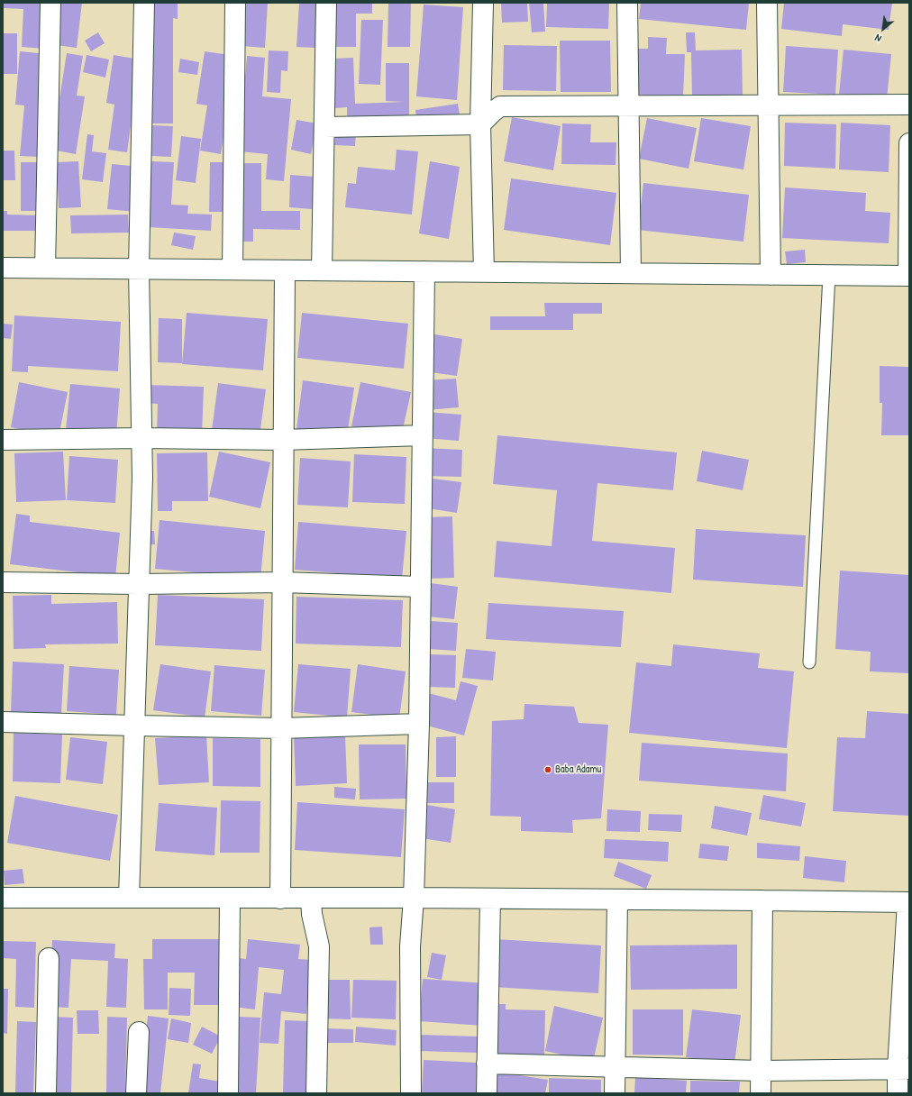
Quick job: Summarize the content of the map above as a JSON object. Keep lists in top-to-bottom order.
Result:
{
  "places": ["Baba Adamu"],
  "north": "bottom left"
}
